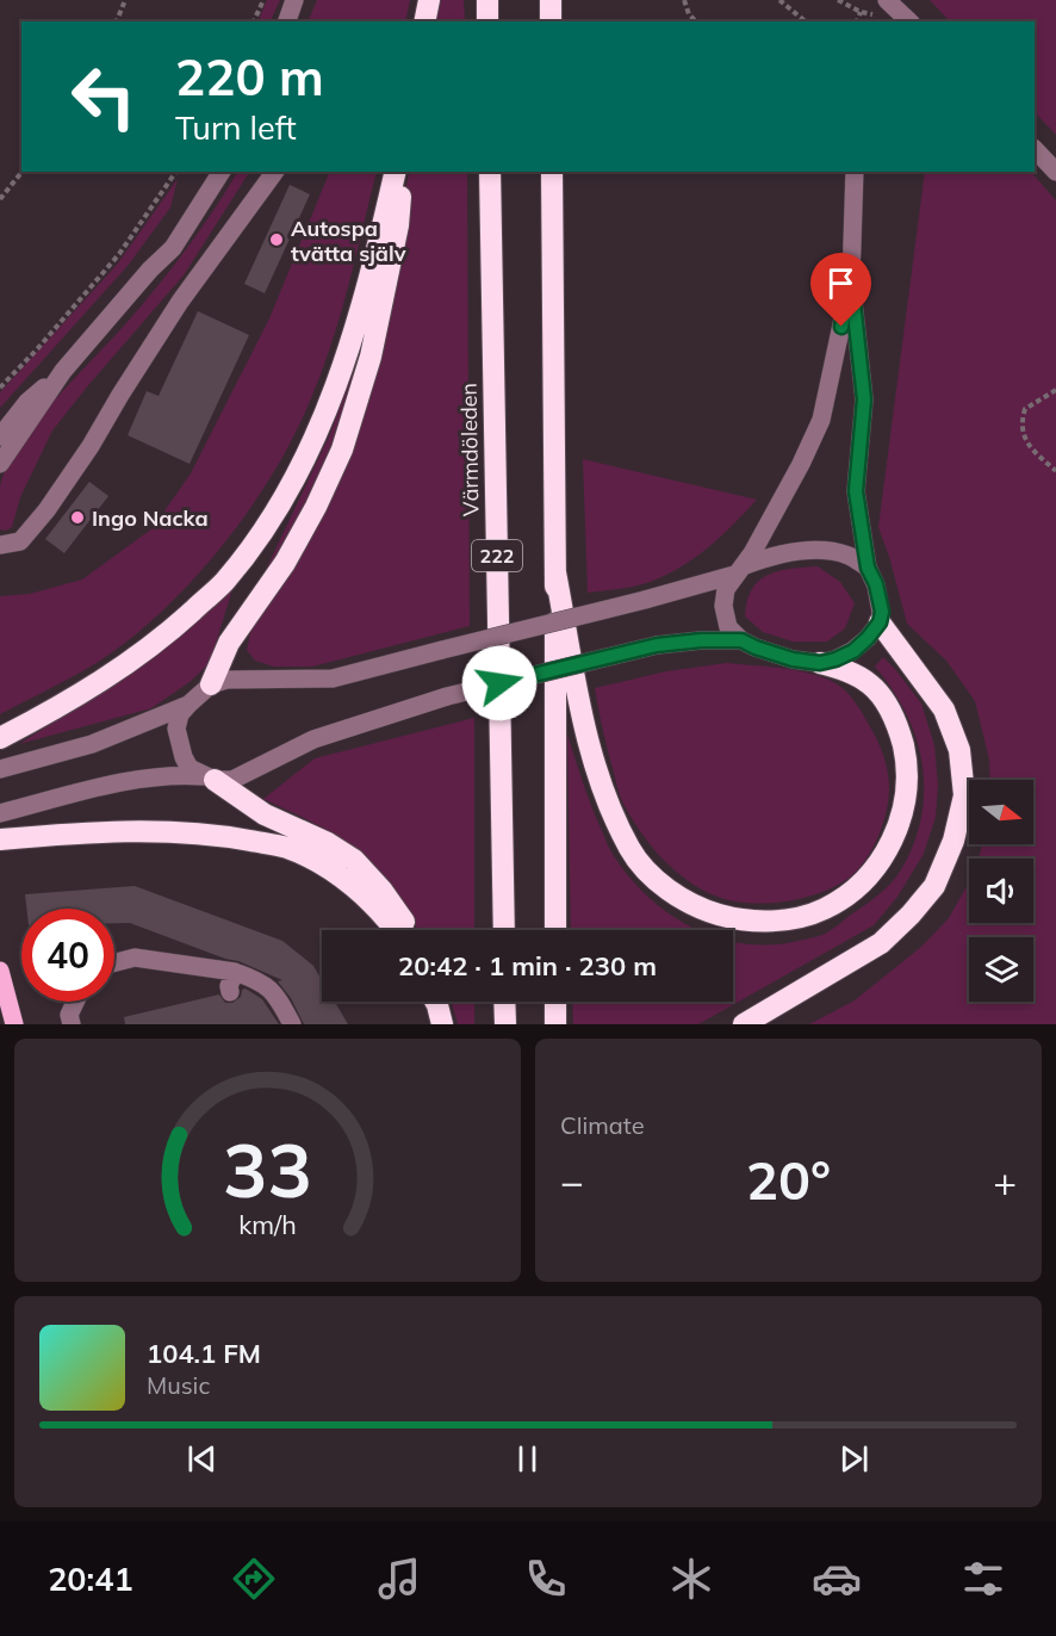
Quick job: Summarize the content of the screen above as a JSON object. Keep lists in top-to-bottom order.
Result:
{
  "streets": {
    "highway": ["Värmdöleden", "222"]
  },
  "places": ["Autospa tvätta själv", "Ingo Nacka"],
  "north": "right",
  "page": {
    "turn": ["220 m", "Turn left"],
    "limit": "40",
    "trip": "20:42 · 1 min · 230 m",
    "tile": "Climate",
    "heat": ["−", "20°", "+"],
    "song": ["104.1 FM", "Music"],
    "tabs": "20:41",
    "gauge": ["33", "km/h"]
  }
}
